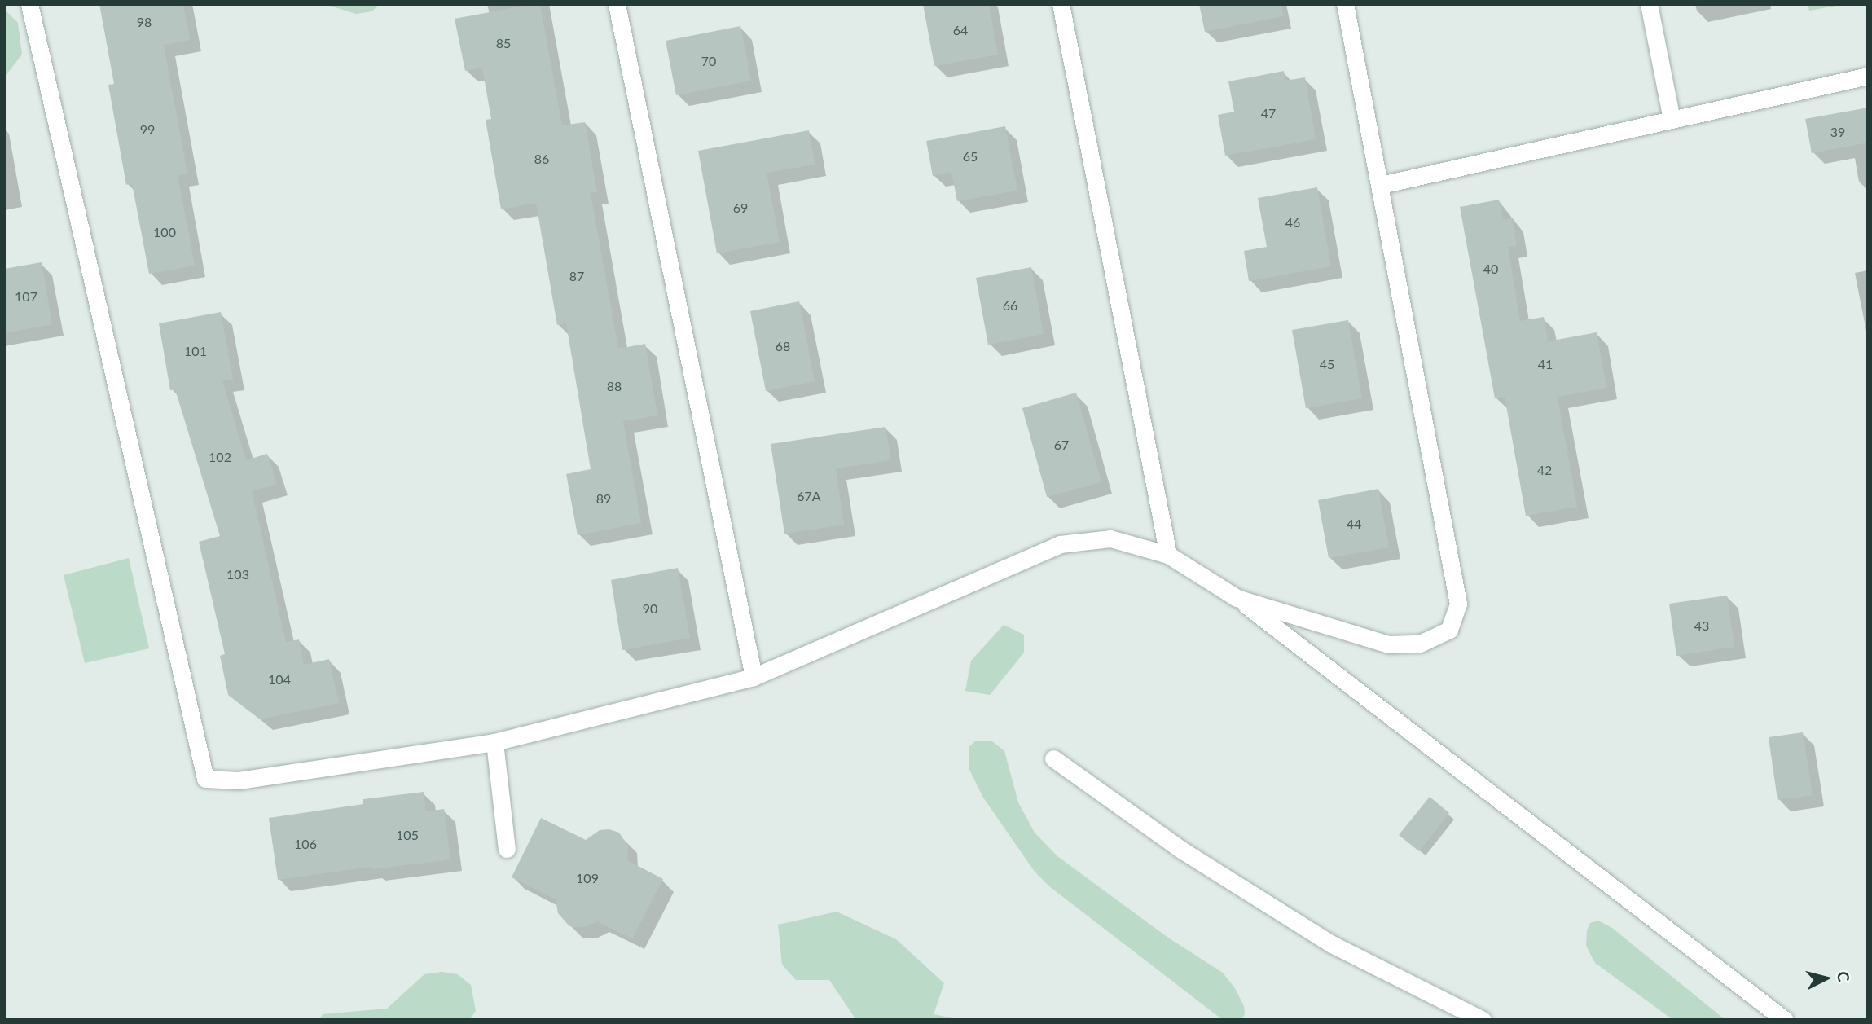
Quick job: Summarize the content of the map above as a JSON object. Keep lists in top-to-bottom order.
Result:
{
  "house_numbers": [
    "98",
    "64",
    "85",
    "70",
    "47",
    "99",
    "39",
    "65",
    "86",
    "69",
    "46",
    "100",
    "40",
    "87",
    "107",
    "66",
    "68",
    "101",
    "45",
    "41",
    "88",
    "67",
    "102",
    "42",
    "67А",
    "89",
    "44",
    "103",
    "90",
    "43",
    "104",
    "105",
    "106",
    "109"
  ],
  "north": "right"
}
